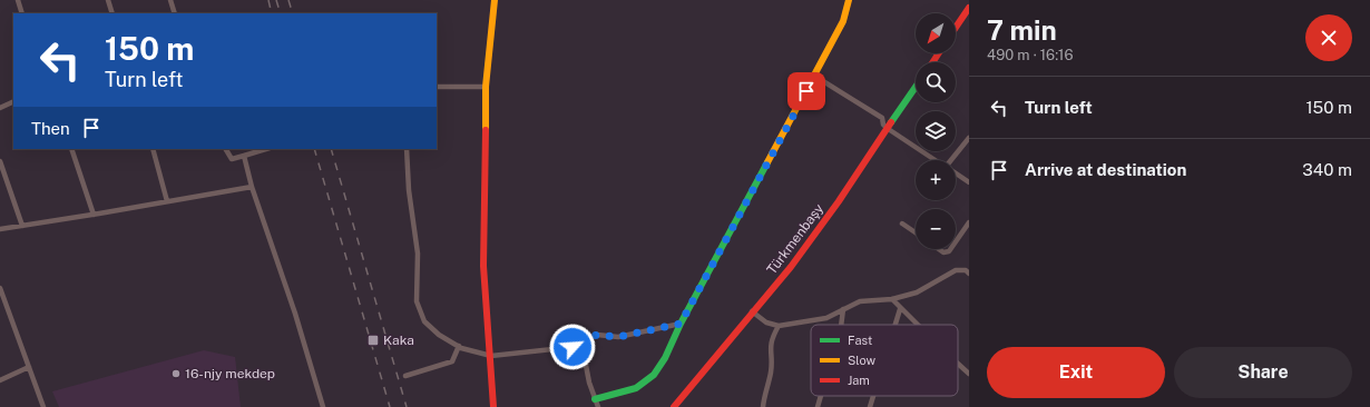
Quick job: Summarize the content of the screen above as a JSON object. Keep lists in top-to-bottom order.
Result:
{
  "streets": {
    "street": ["Türkmenbaşy"]
  },
  "places": {
    "transit": ["Kaka"],
    "other": ["16-njy mekdep"]
  },
  "legend": ["Fast", "Slow", "Jam"],
  "north": "bottom left",
  "page": {
    "heading": ["7 min", "490 m · 16:16"],
    "map_buttons": ["+", "−"],
    "turn": ["150 m", "Turn left"],
    "list": [
      {
        "name": "Turn left",
        "value": "150 m"
      },
      {
        "name": "Arrive at destination",
        "value": "340 m"
      }
    ],
    "then": "Then",
    "buttons": ["Exit", "Share"]
  }
}
